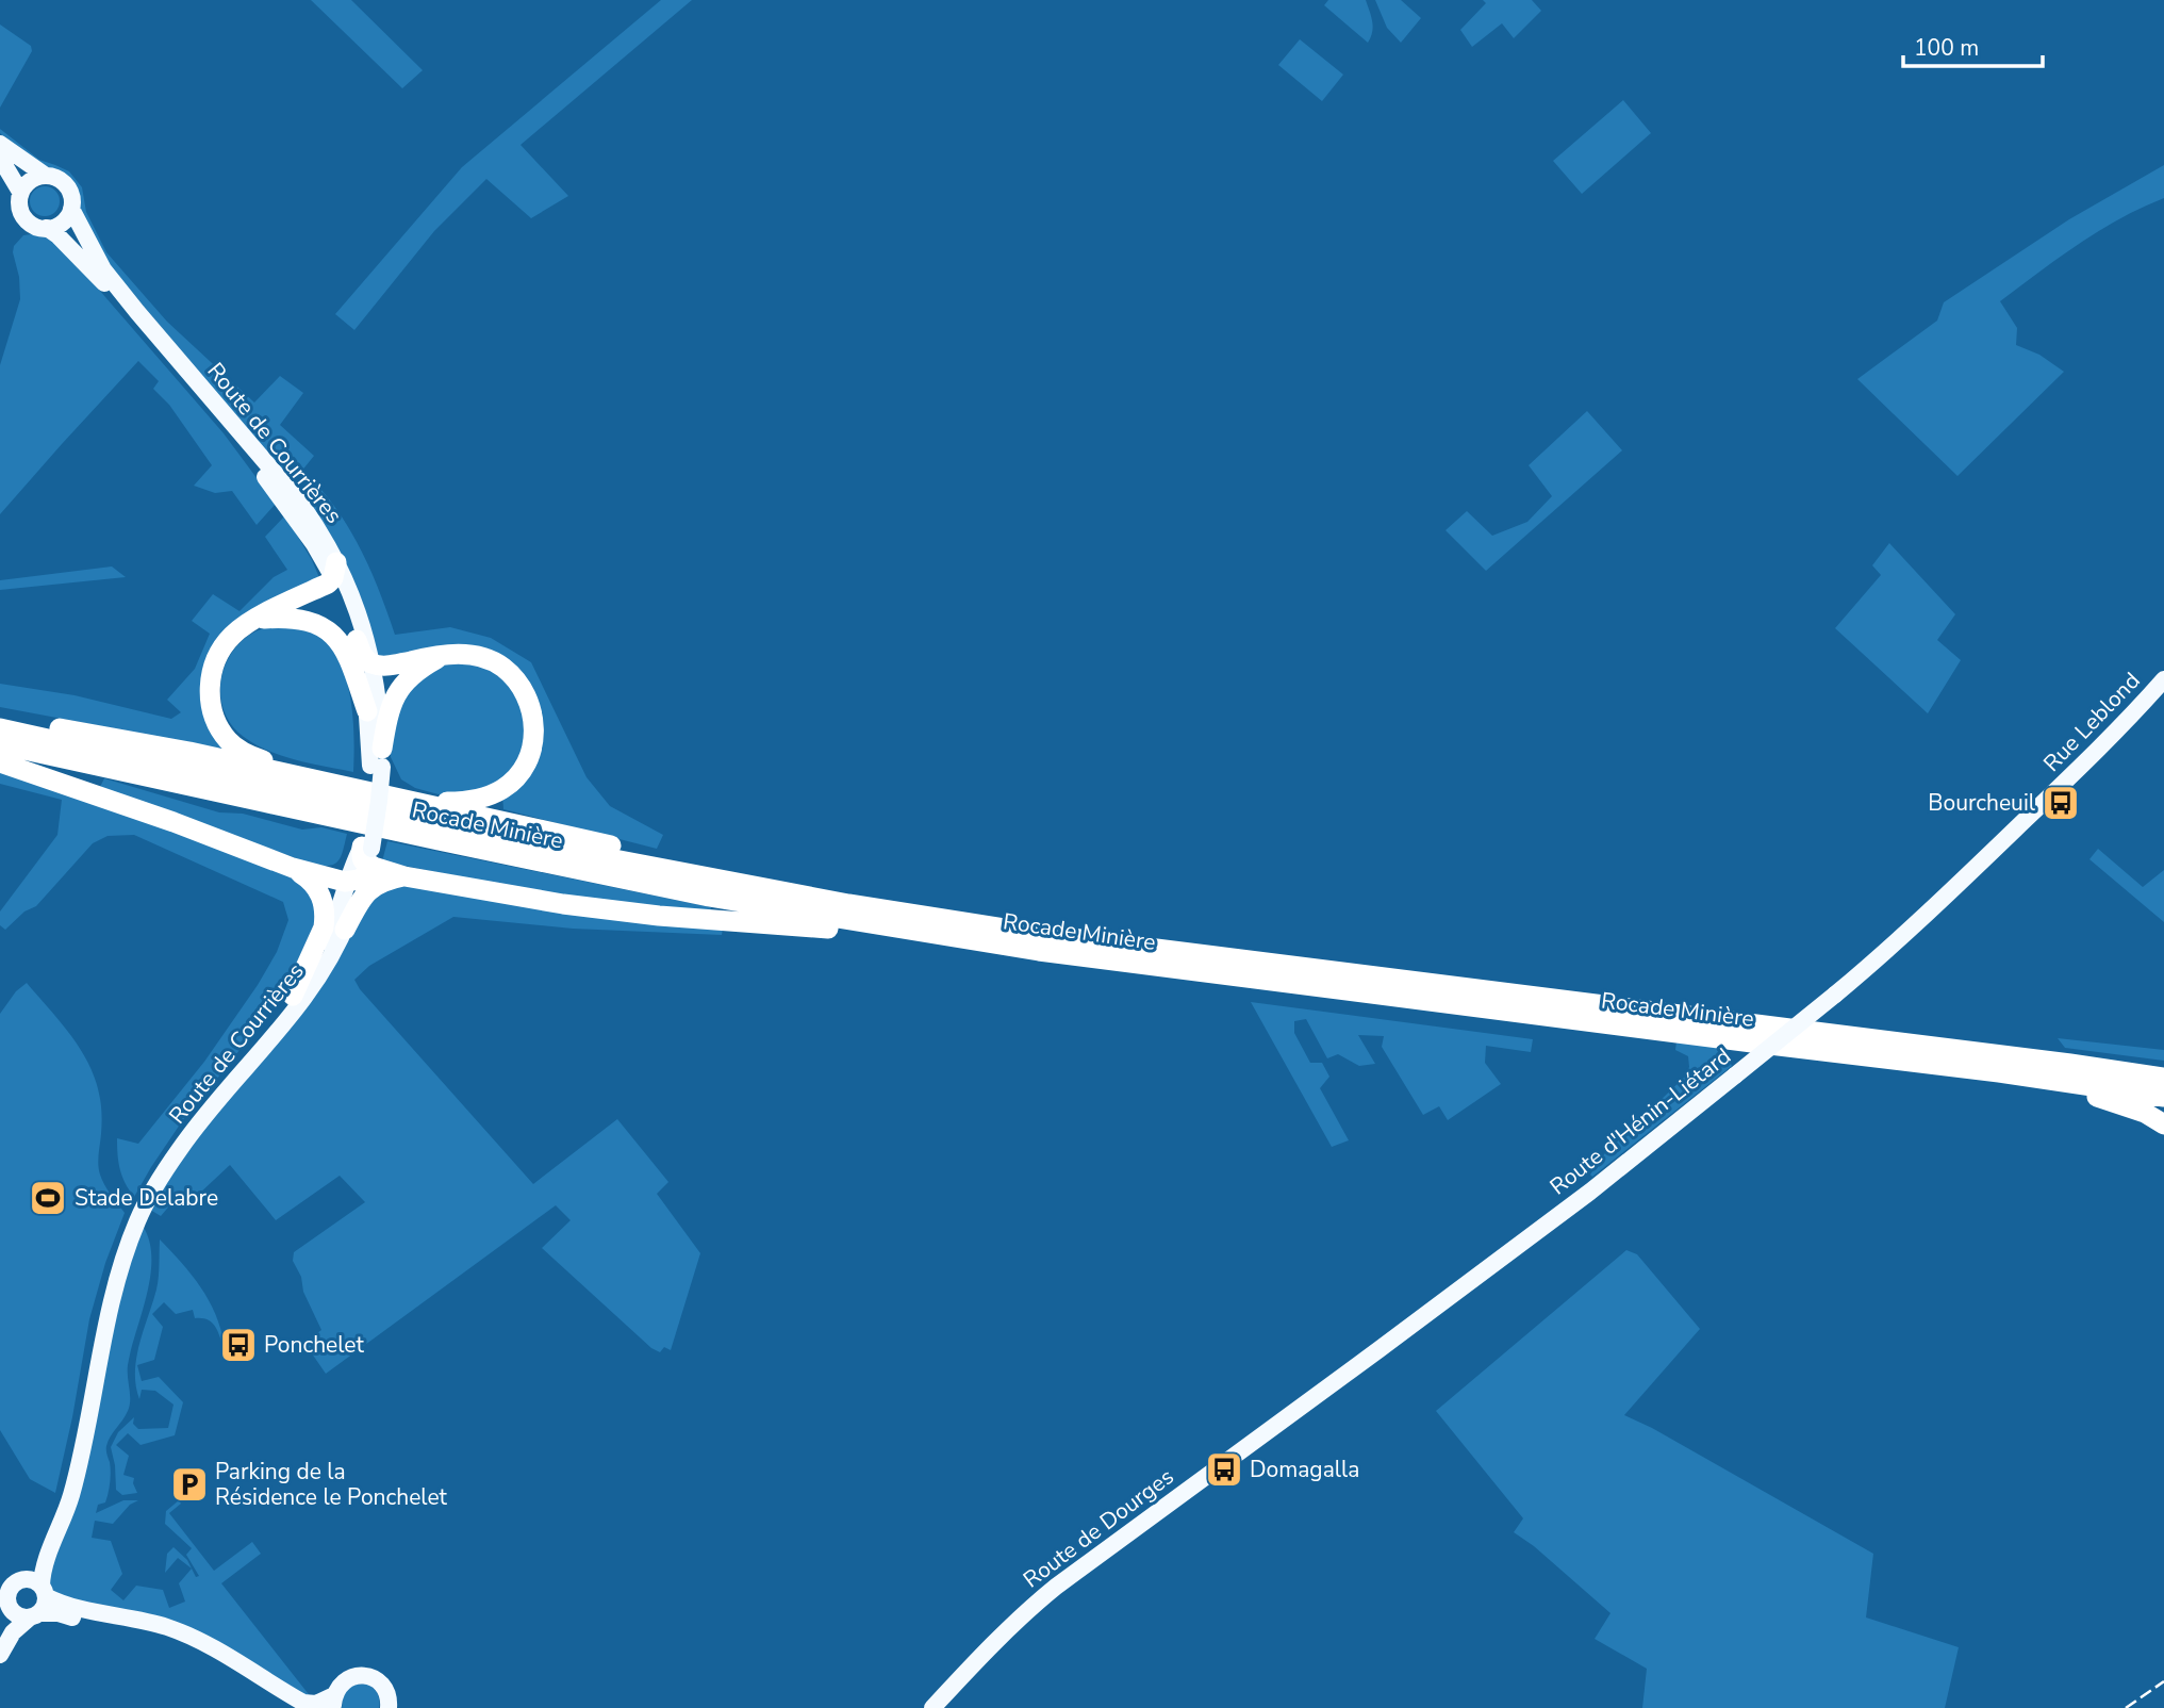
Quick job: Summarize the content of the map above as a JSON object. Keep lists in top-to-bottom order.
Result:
{
  "streets": {
    "highway": ["Rocade Minière"],
    "main road": [
      "Route de Courrières",
      "Rue Leblond",
      "Route d'Hénin-Liétard",
      "Route de Dourges"
    ]
  },
  "crossings": [
    ["Rue Leblond", "Route d'Hénin-Liétard"],
    ["Route d'Hénin-Liétard", "Route de Dourges"]
  ],
  "places": {
    "bus stop": ["Bourcheuil", "Ponchelet", "Domagalla"],
    "sports": ["Stade Delabre"],
    "parking": ["Parking de la Résidence le Ponchelet"]
  },
  "scale_bar": "100 m"
}
